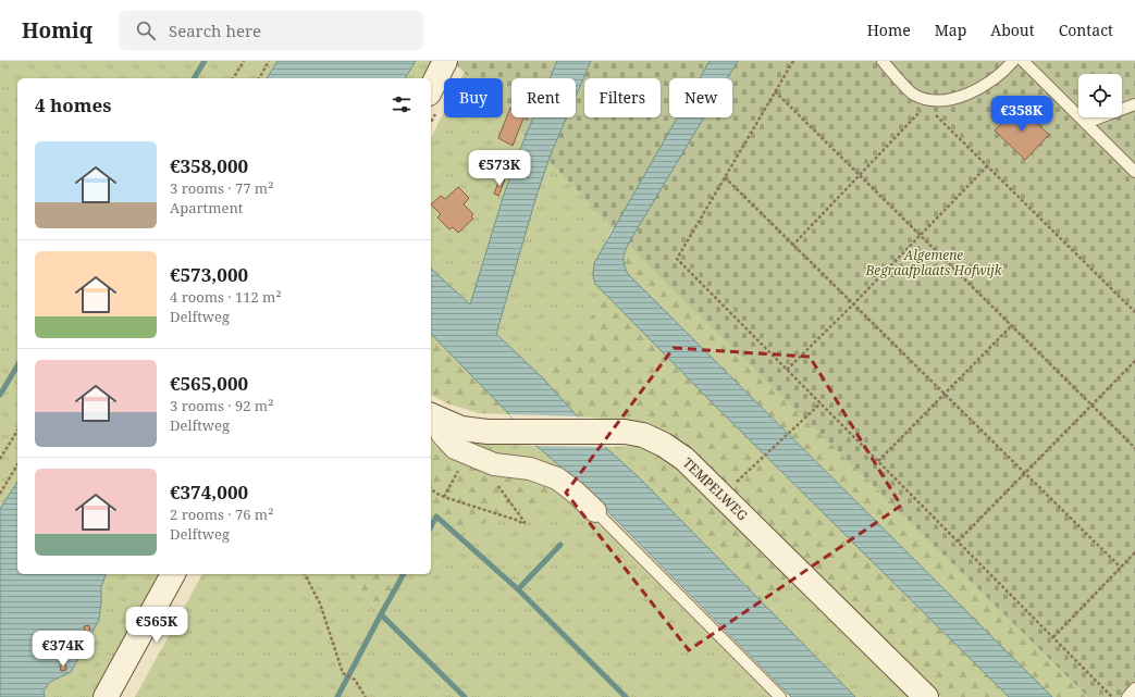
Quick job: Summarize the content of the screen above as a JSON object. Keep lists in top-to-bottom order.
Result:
{
  "streets": {
    "street": ["TEMPELWEG"]
  },
  "parks": ["Algemene Begraafplaats Hofwijk"],
  "page": {
    "header": "Homiq",
    "search": "Search here",
    "nav": [
      "Home",
      "Map",
      "About",
      "Contact"
    ],
    "chip": [
      "Buy",
      "Rent",
      "Filters",
      "New"
    ],
    "heading": "4 homes",
    "price": [
      "€358K",
      "€573K",
      "€565K",
      "€374K"
    ],
    "list": [
      {
        "name": "€358,000",
        "note": "3 rooms · 77 m² · Apartment"
      },
      {
        "name": "€573,000",
        "note": "4 rooms · 112 m² · Delftweg"
      },
      {
        "name": "€565,000",
        "note": "3 rooms · 92 m² · Delftweg"
      },
      {
        "name": "€374,000",
        "note": "2 rooms · 76 m² · Delftweg"
      }
    ]
  }
}
